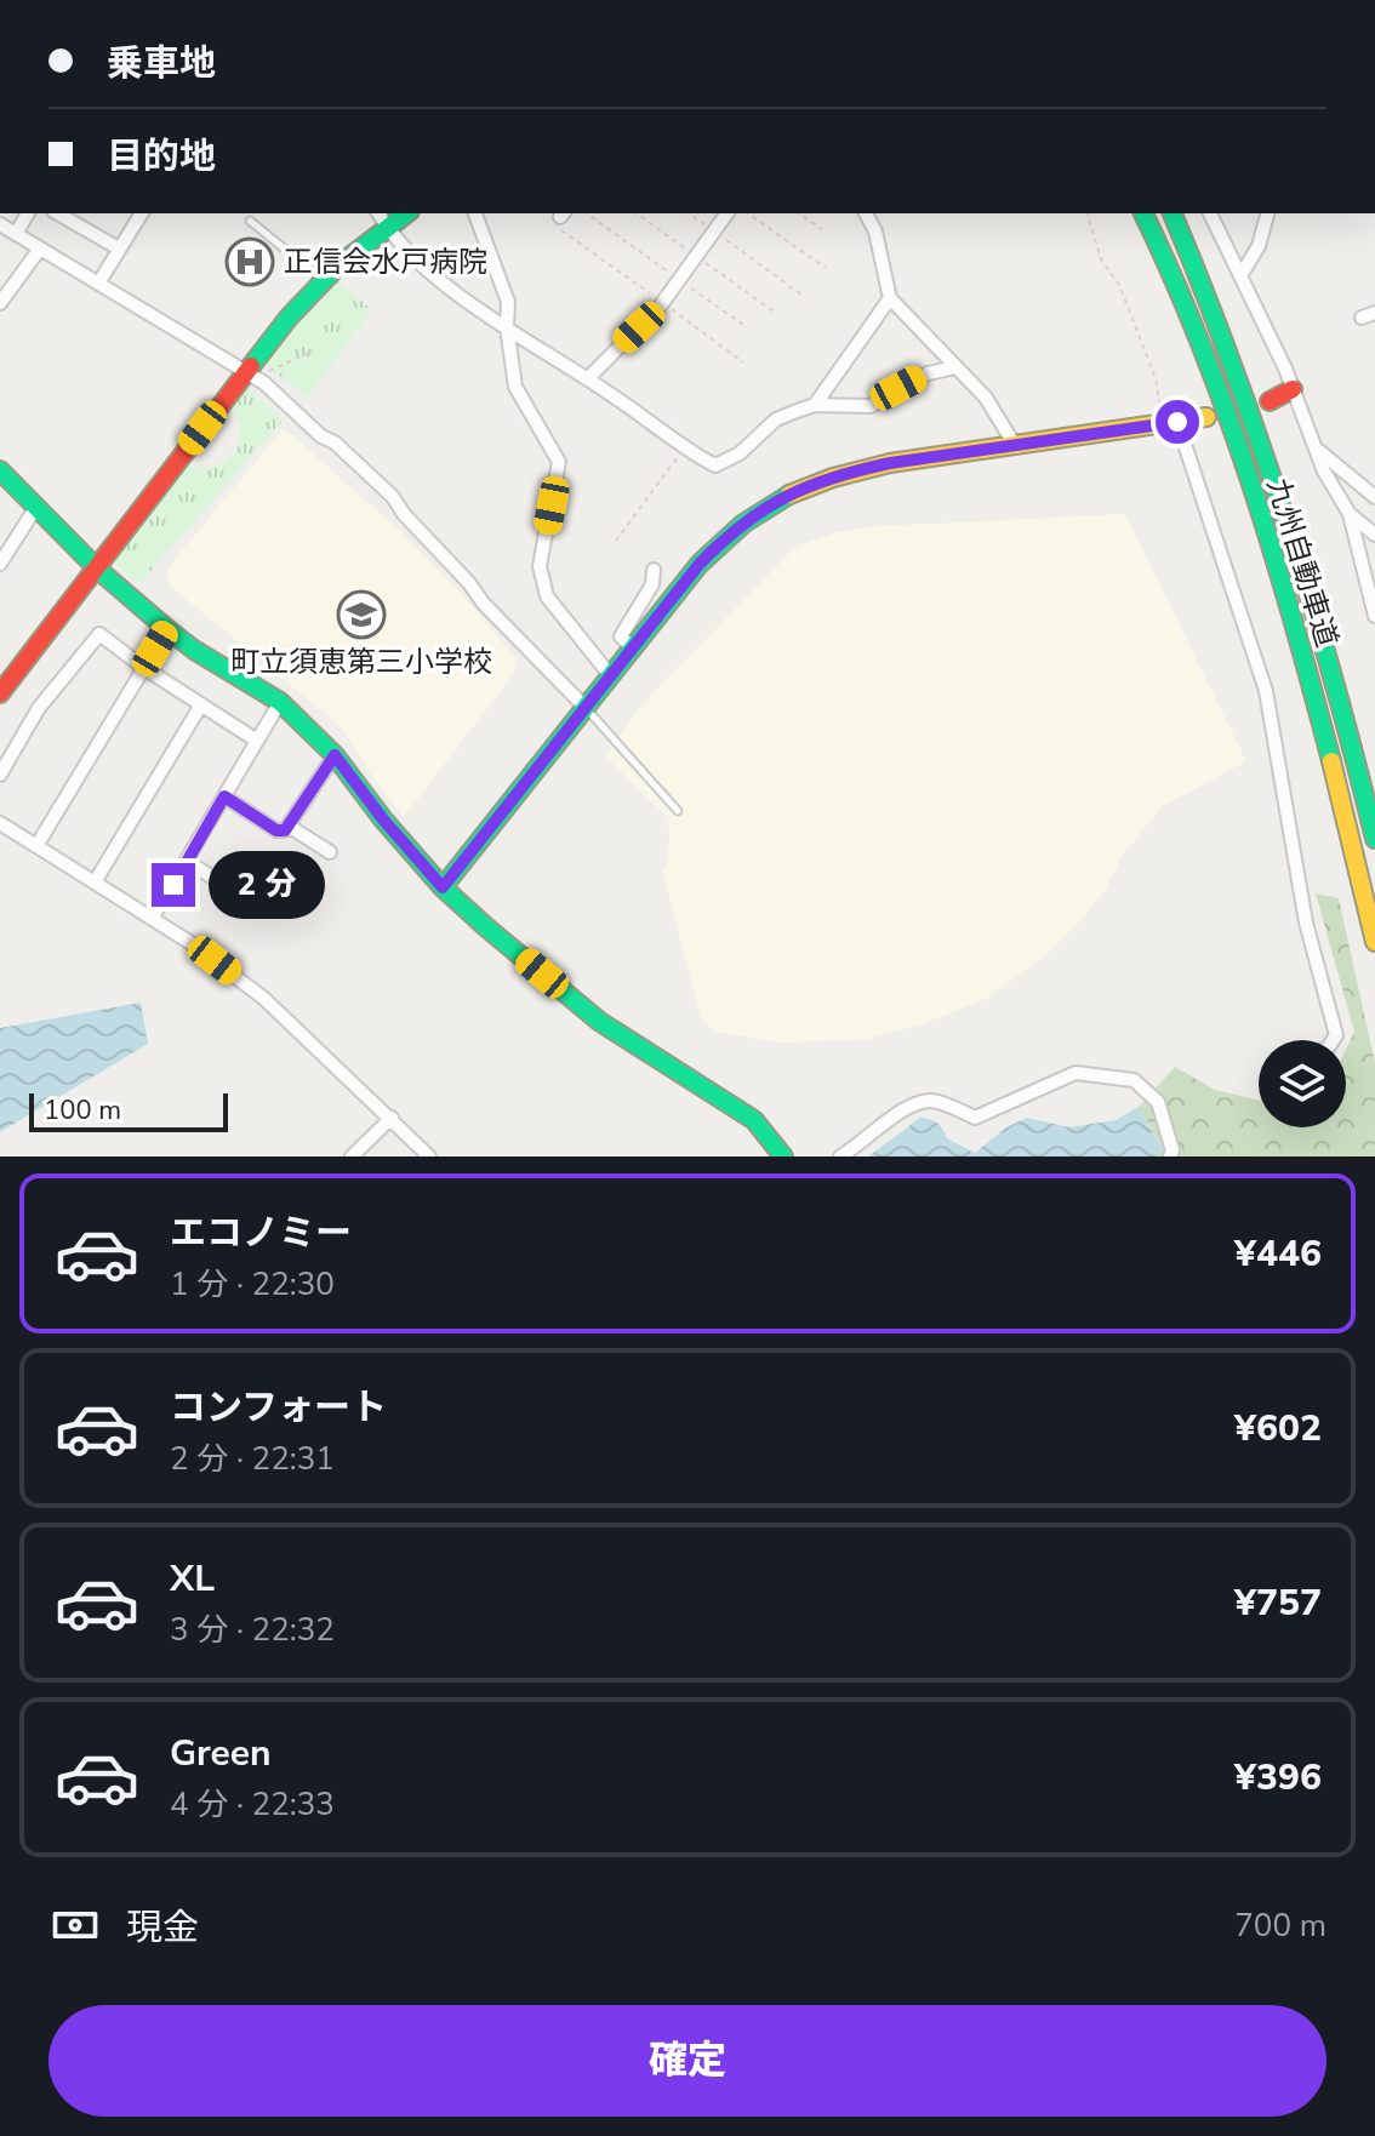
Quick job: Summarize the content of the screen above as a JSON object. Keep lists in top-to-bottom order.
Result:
{
  "streets": {
    "main road": ["九州自動車道"]
  },
  "places": {
    "hospital": ["正信会水戸病院"],
    "school or university": ["町立須恵第三小学校"]
  },
  "scale_bar": "100 m",
  "page": {
    "banner": ["乗車地", "目的地"],
    "bubble": "2 分",
    "scale": "100 m",
    "list": [
      {
        "name": "エコノミー",
        "note": "1 分 · 22:30",
        "value": "¥446"
      },
      {
        "name": "コンフォート",
        "note": "2 分 · 22:31",
        "value": "¥602"
      },
      {
        "name": "XL",
        "note": "3 分 · 22:32",
        "value": "¥757"
      },
      {
        "name": "Green",
        "note": "4 分 · 22:33",
        "value": "¥396"
      }
    ],
    "pay": ["現金", "700 m"],
    "buttons": "確定"
  }
}
